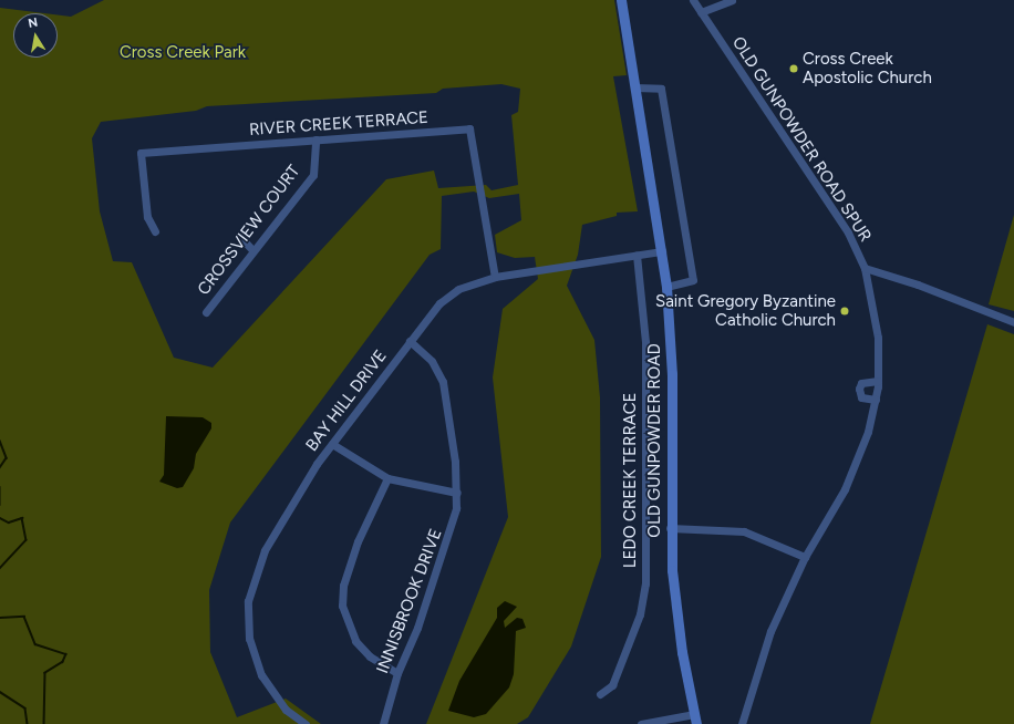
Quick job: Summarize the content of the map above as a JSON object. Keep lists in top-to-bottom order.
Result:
{
  "streets": {
    "main road": ["OLD GUNPOWDER ROAD"],
    "street": [
      "RIVER CREEK TERRACE",
      "OLD GUNPOWDER ROAD SPUR",
      "CROSSVIEW COURT",
      "BAY HILL DRIVE",
      "LEDO CREEK TERRACE",
      "INNISBROOK DRIVE"
    ]
  },
  "crossings": [
    ["RIVER CREEK TERRACE", "CROSSVIEW COURT"],
    ["RIVER CREEK TERRACE", "BAY HILL DRIVE"],
    ["BAY HILL DRIVE", "OLD GUNPOWDER ROAD"],
    ["BAY HILL DRIVE", "LEDO CREEK TERRACE"],
    ["BAY HILL DRIVE", "INNISBROOK DRIVE"]
  ],
  "parks": ["Cross Creek Park"],
  "places": ["Cross Creek Apostolic Church", "Saint Gregory Byzantine Catholic Church"],
  "north": "top"
}
